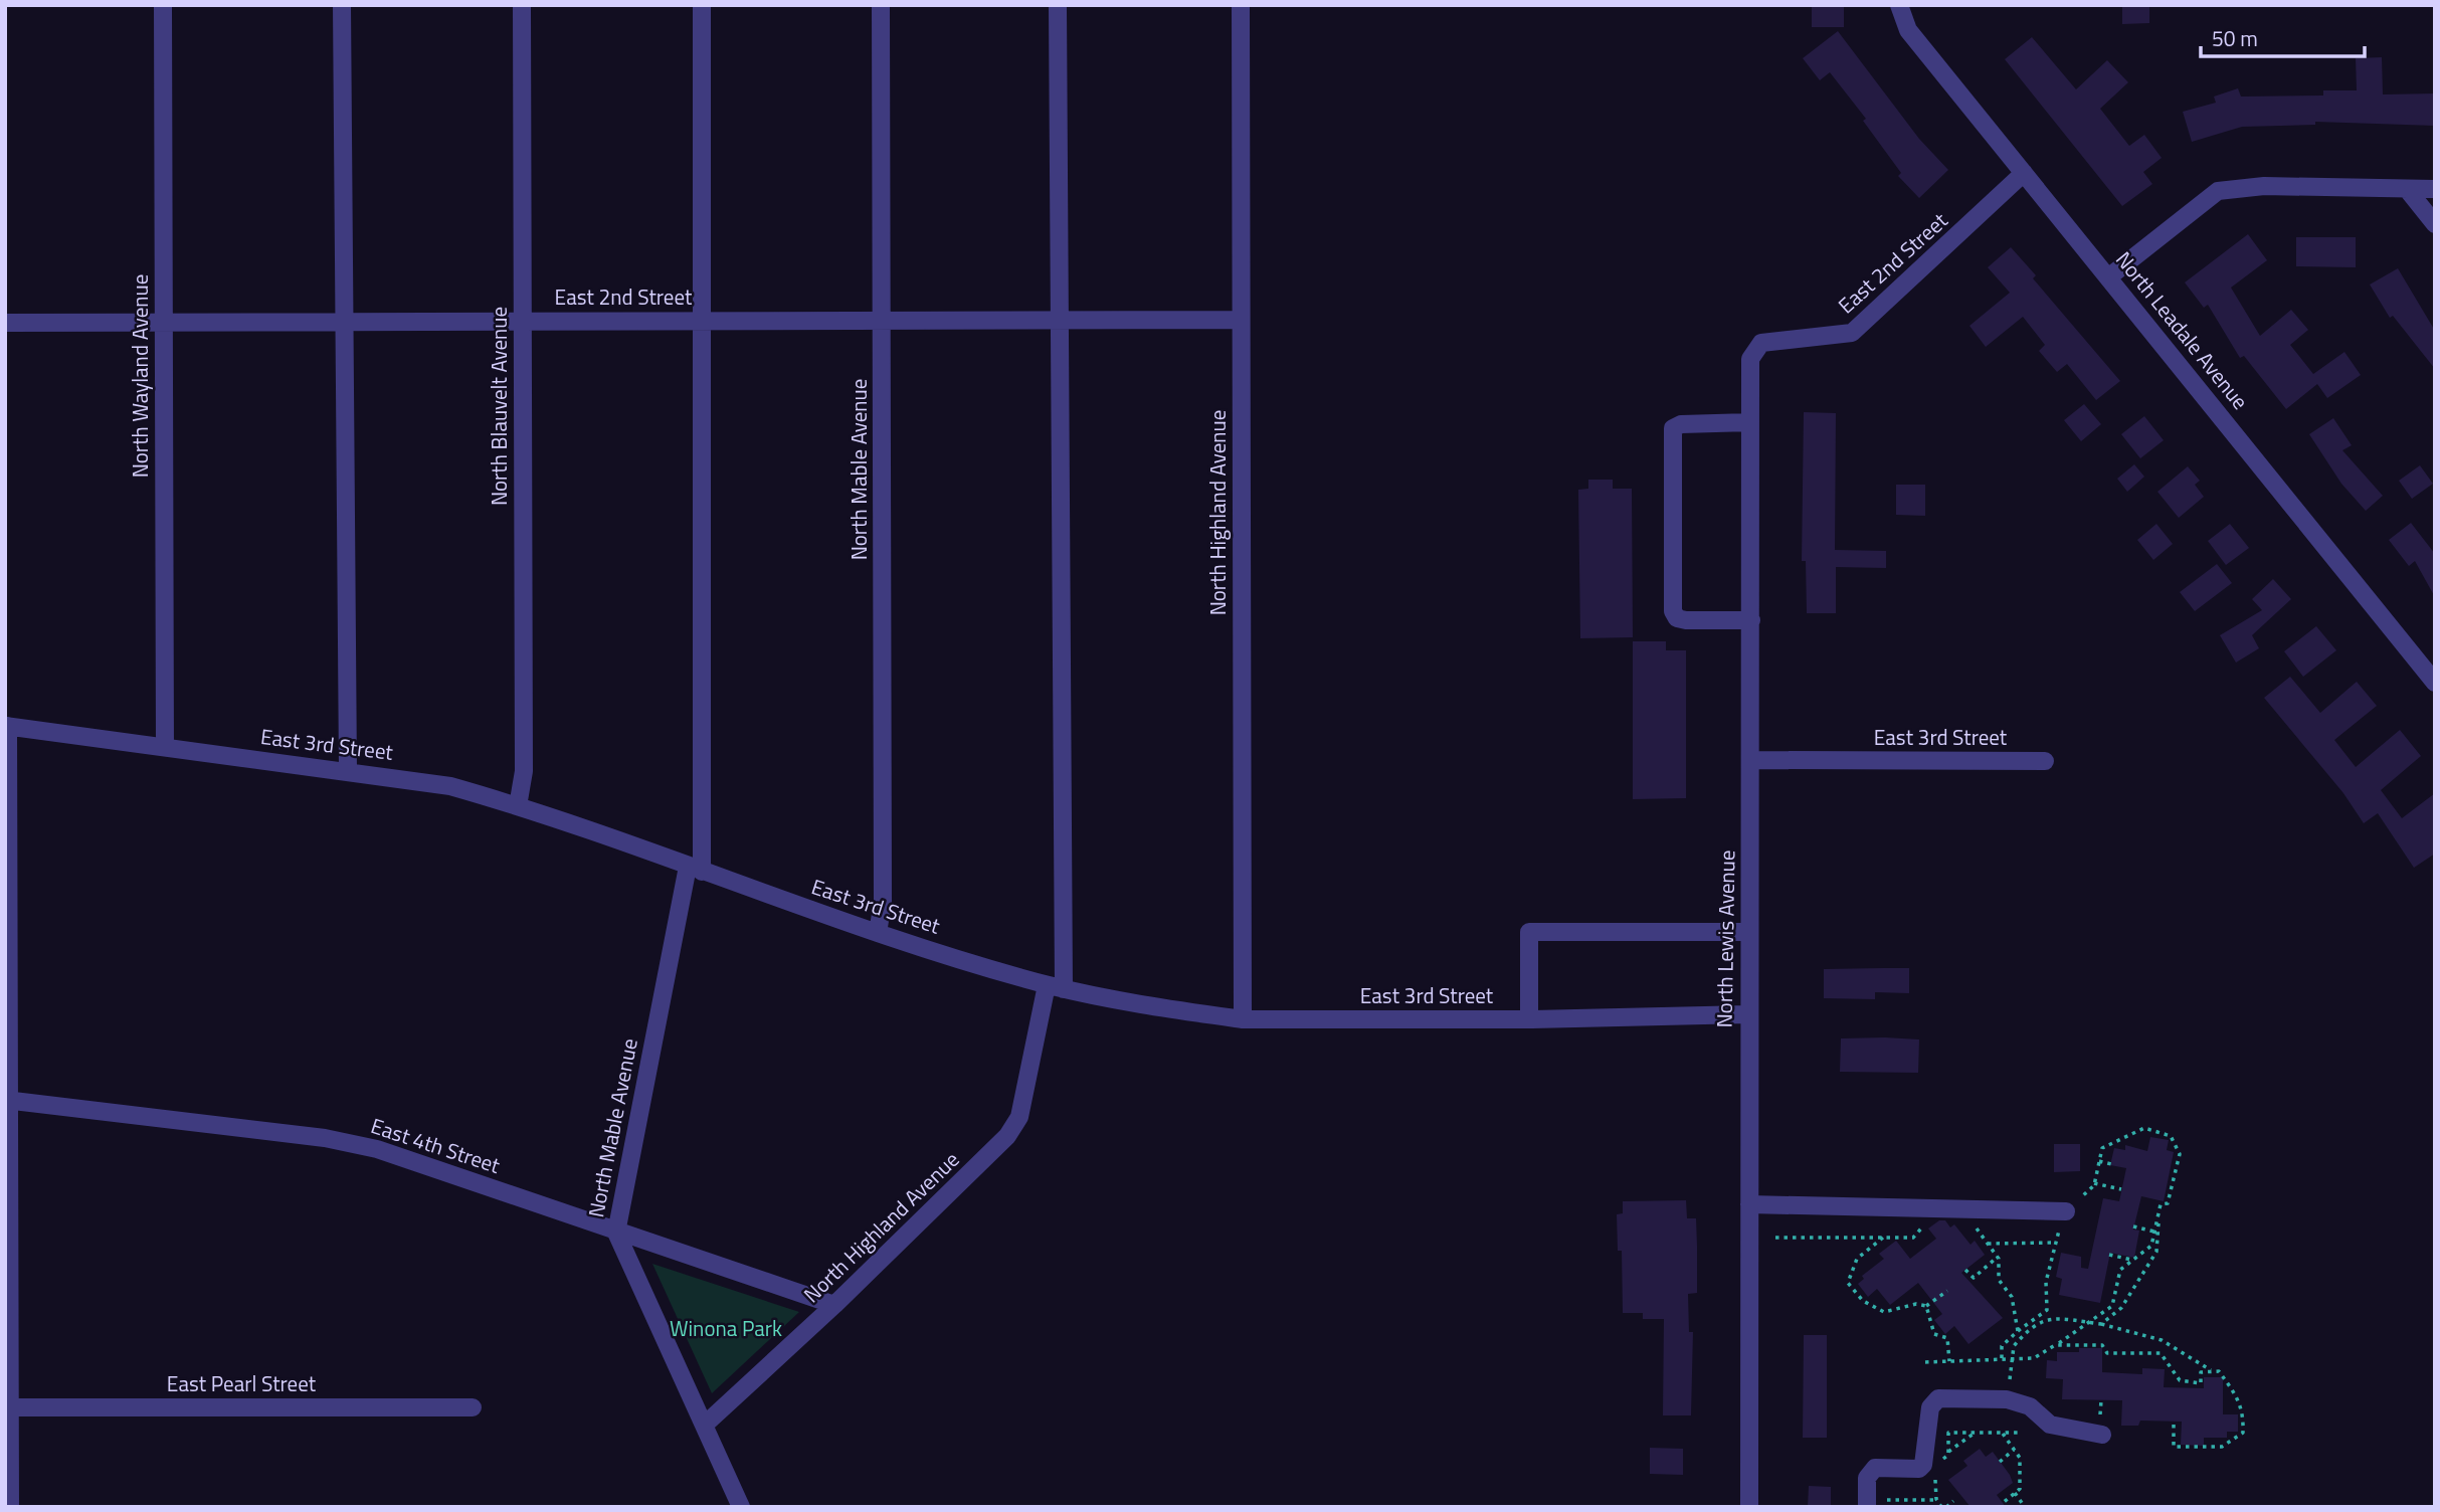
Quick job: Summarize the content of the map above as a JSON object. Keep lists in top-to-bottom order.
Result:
{
  "streets": {
    "street": [
      "East 2nd Street",
      "North Leadale Avenue",
      "North Wayland Avenue",
      "North Blauvelt Avenue",
      "North Mable Avenue",
      "North Highland Avenue",
      "East 3rd Street",
      "North Lewis Avenue",
      "East 4th Street",
      "East Pearl Street"
    ]
  },
  "crossings": [
    ["East 2nd Street", "North Leadale Avenue"],
    ["East 2nd Street", "North Wayland Avenue"],
    ["East 2nd Street", "North Blauvelt Avenue"],
    ["East 2nd Street", "North Mable Avenue"],
    ["East 2nd Street", "North Highland Avenue"],
    ["East 2nd Street", "North Lewis Avenue"],
    ["North Wayland Avenue", "East 3rd Street"],
    ["North Blauvelt Avenue", "East 3rd Street"],
    ["North Mable Avenue", "North Highland Avenue"],
    ["North Mable Avenue", "East 3rd Street"],
    ["North Mable Avenue", "East 4th Street"],
    ["North Highland Avenue", "East 3rd Street"],
    ["North Highland Avenue", "East 4th Street"],
    ["East 3rd Street", "North Lewis Avenue"]
  ],
  "parks": ["Winona Park"],
  "scale_bar": "50 m"
}
